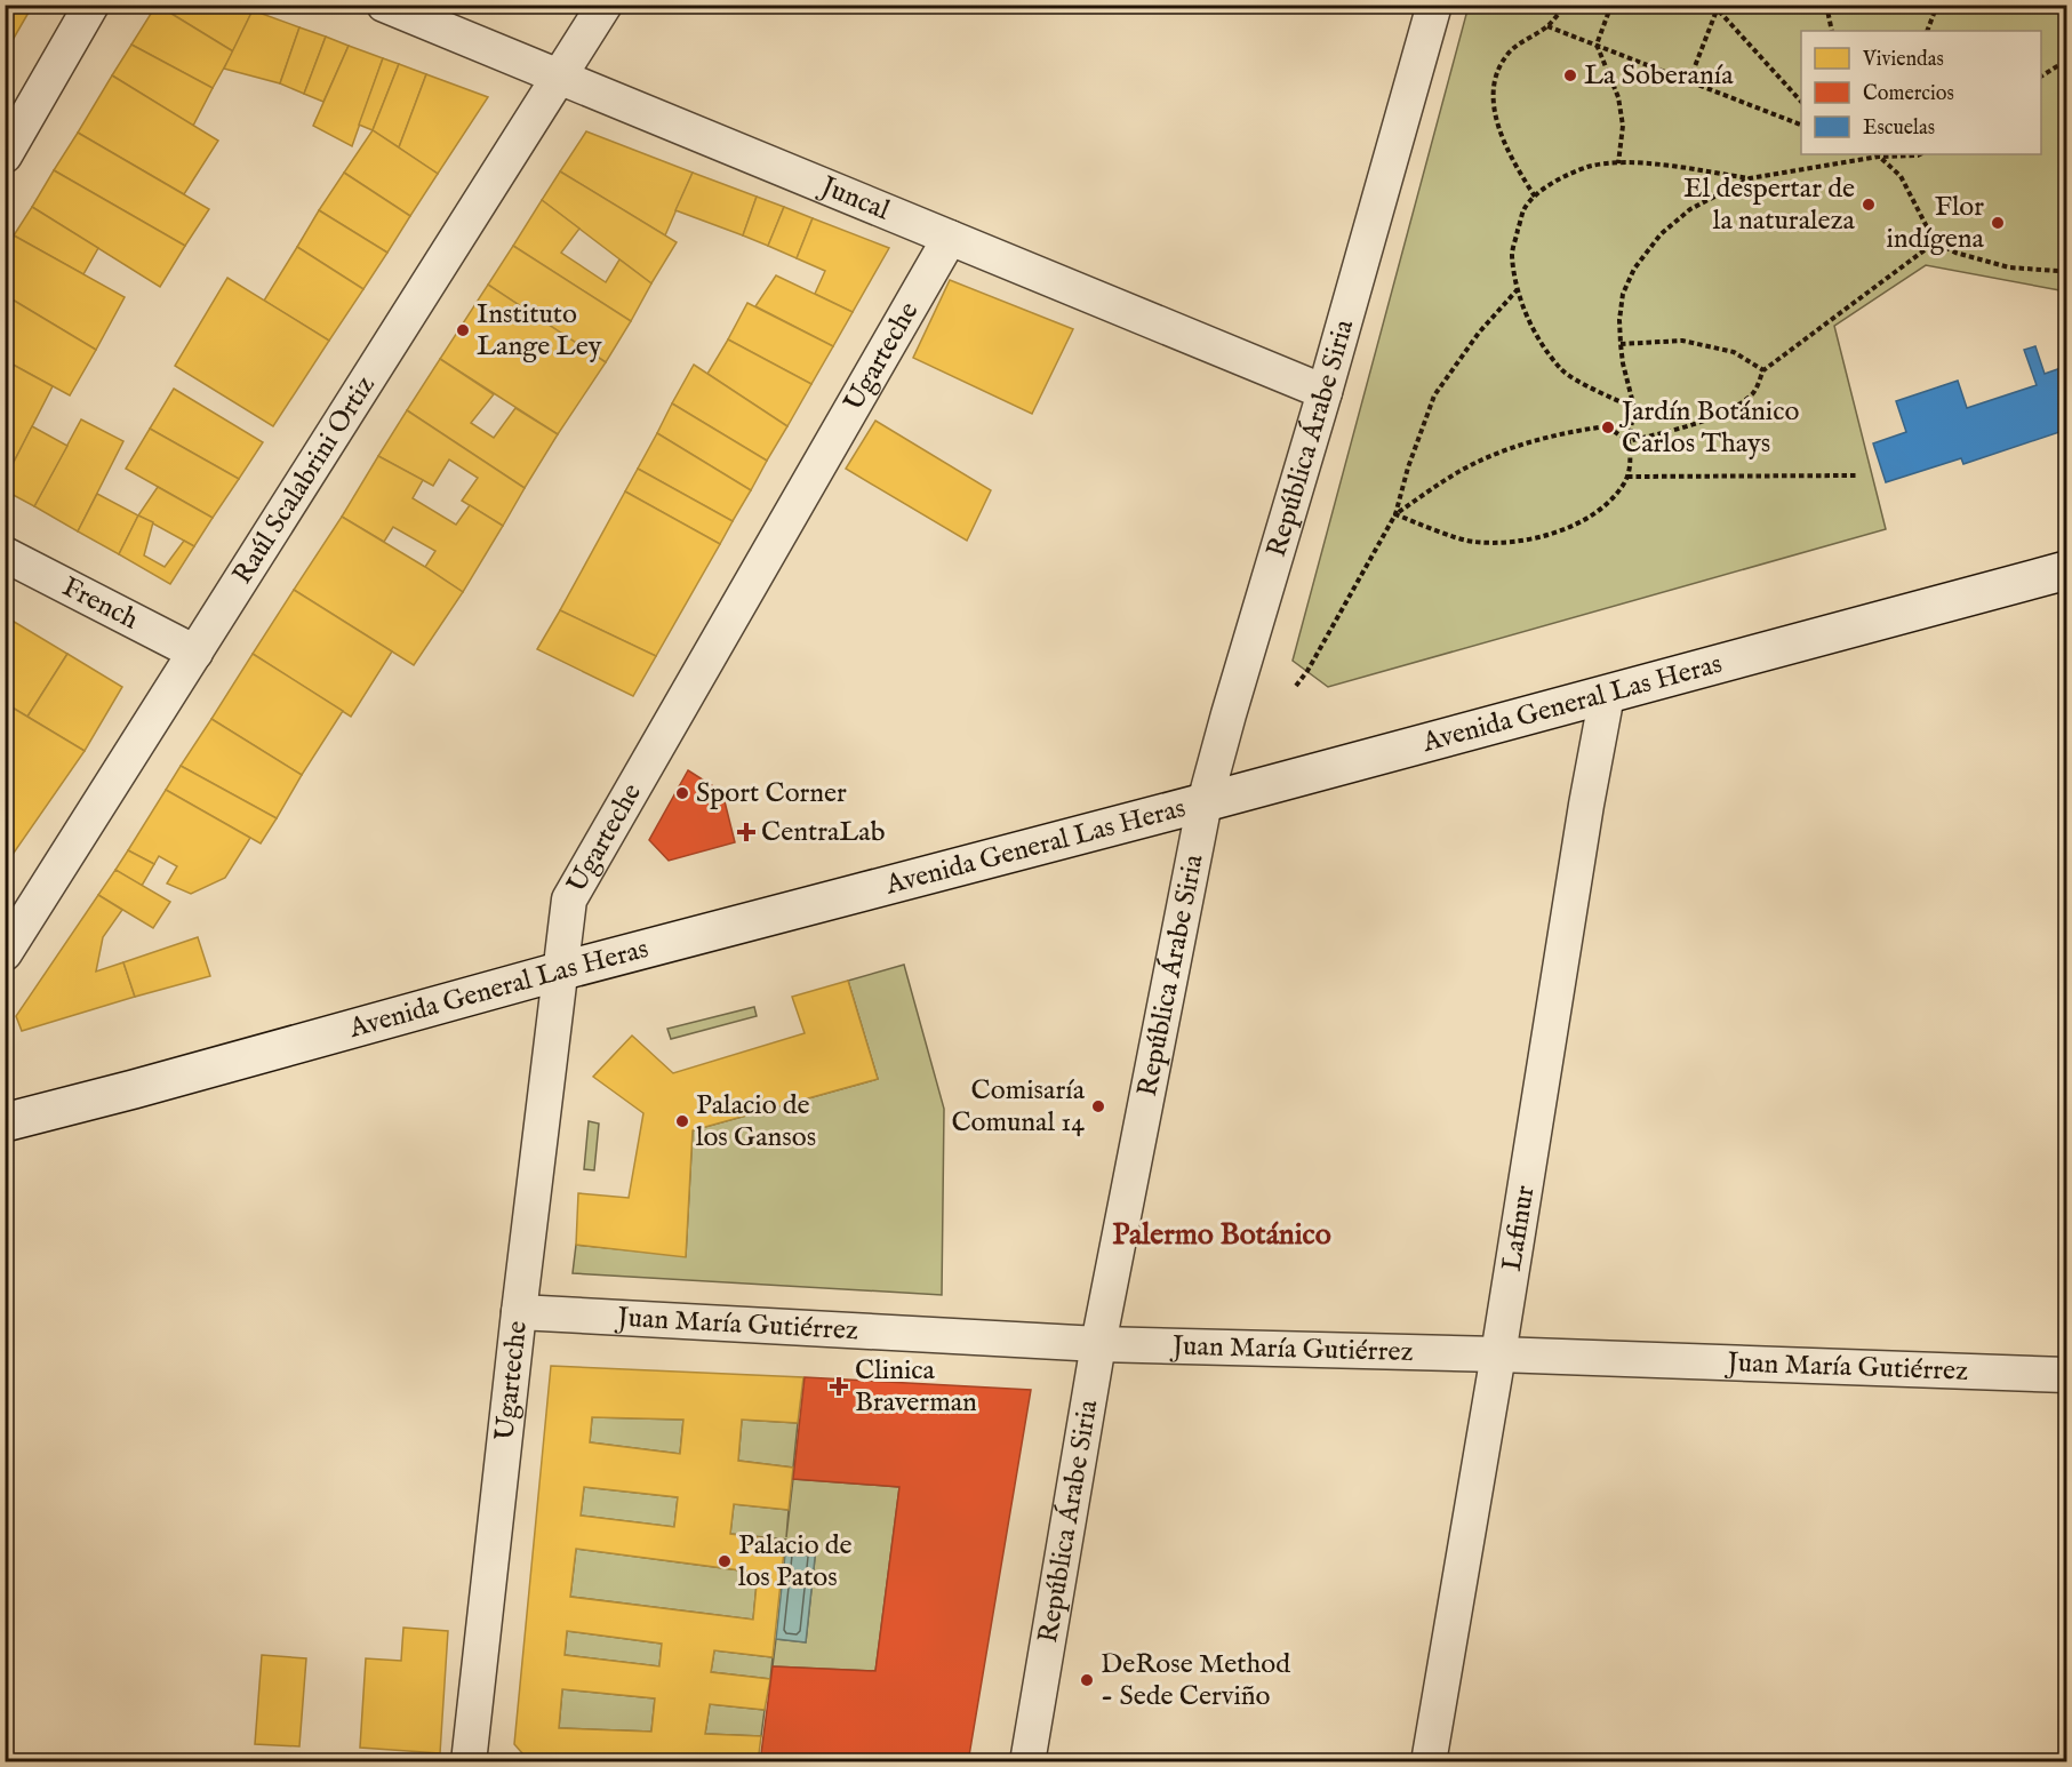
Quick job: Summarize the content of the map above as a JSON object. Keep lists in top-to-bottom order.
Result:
{
  "streets": {
    "main road": ["Avenida General Las Heras"],
    "street": [
      "Juncal",
      "Ugarteche",
      "República Árabe Siria",
      "Raúl Scalabrini Ortiz",
      "French",
      "Lafinur",
      "Juan María Gutiérrez"
    ]
  },
  "crossings": [
    ["Juncal", "Ugarteche"],
    ["Juncal", "República Árabe Siria"],
    ["Juncal", "Raúl Scalabrini Ortiz"],
    ["Ugarteche", "Avenida General Las Heras"],
    ["Ugarteche", "Juan María Gutiérrez"],
    ["República Árabe Siria", "Avenida General Las Heras"],
    ["República Árabe Siria", "Juan María Gutiérrez"],
    ["Raúl Scalabrini Ortiz", "French"],
    ["Avenida General Las Heras", "Lafinur"],
    ["Lafinur", "Juan María Gutiérrez"]
  ],
  "districts": ["Palermo Botánico"],
  "places": {
    "other": [
      "La Soberanía",
      "El despertar de la naturaleza",
      "Flor indígena",
      "Instituto Lange Ley",
      "Jardín Botánico Carlos Thays",
      "Sport Corner",
      "Comisaría Comunal 14",
      "Palacio de los Gansos",
      "Palacio de los Patos",
      "DeRose Method - Sede Cerviño"
    ],
    "health": ["CentraLab", "Clinica Braverman"]
  },
  "legend": ["Viviendas", "Comercios", "Escuelas"]
}
